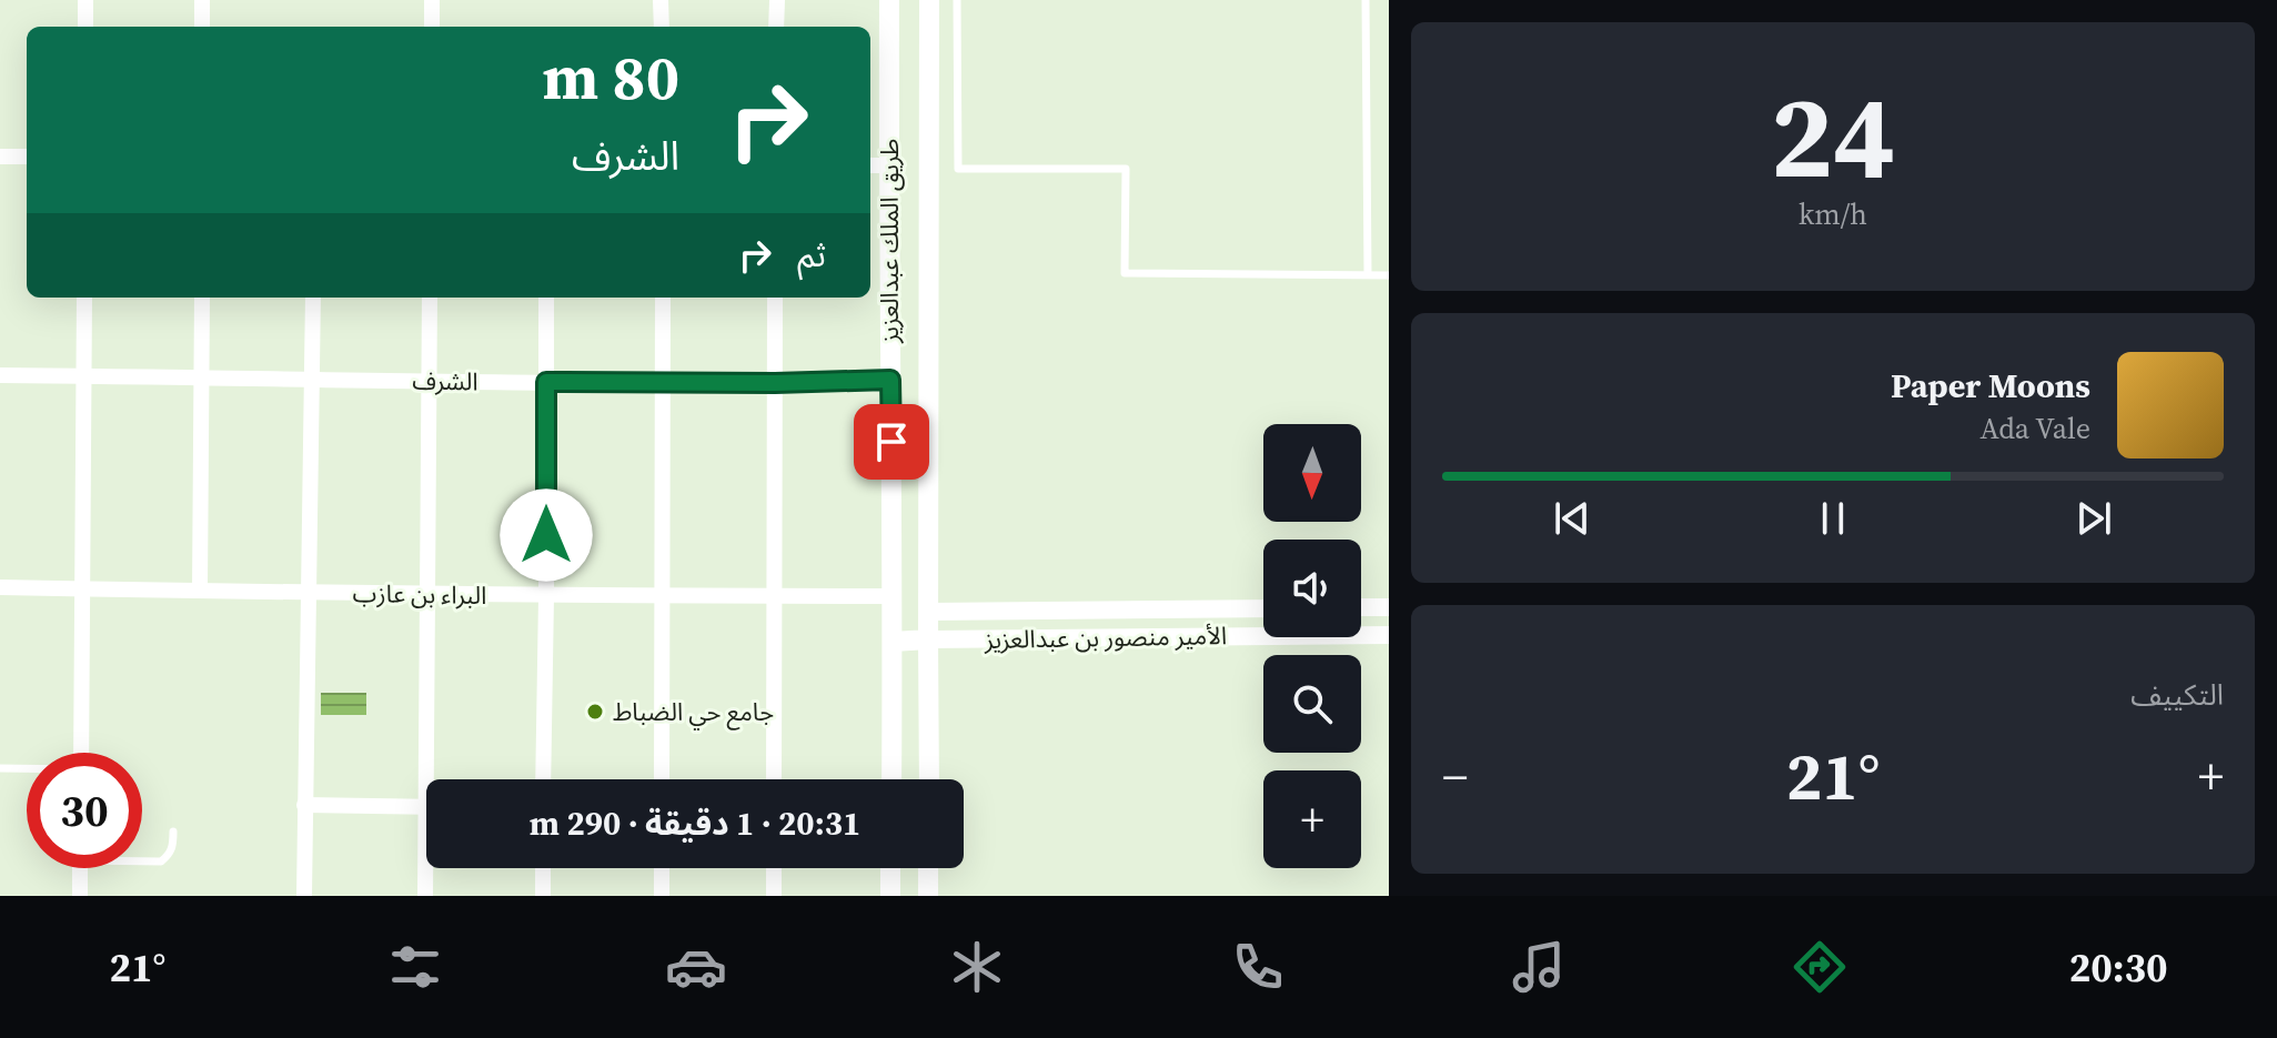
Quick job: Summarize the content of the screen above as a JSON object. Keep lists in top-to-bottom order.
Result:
{
  "streets": {
    "main road": ["طريق الملك عبدالعزيز"],
    "street": ["الشرف", "البراء بن عازب", "الأمير منصور بن عبدالعزيز"]
  },
  "crossings": [
    ["طريق الملك عبدالعزيز", "الشرف"],
    ["طريق الملك عبدالعزيز", "البراء بن عازب"],
    ["طريق الملك عبدالعزيز", "الأمير منصور بن عبدالعزيز"]
  ],
  "places": ["جامع حي الضباط"],
  "north": "bottom",
  "page": {
    "tile": [
      ["24", "km/h"],
      "التكييف"
    ],
    "turn": ["80 m", "الشرف"],
    "then": "ثم",
    "song": ["Paper Moons", "Ada Vale"],
    "map_buttons": "+",
    "heat": ["−", "21°", "+"],
    "limit": "30",
    "trip": "20:31 · 1 دقيقة · 290 m",
    "tabs": ["20:30", "21°"]
  }
}
